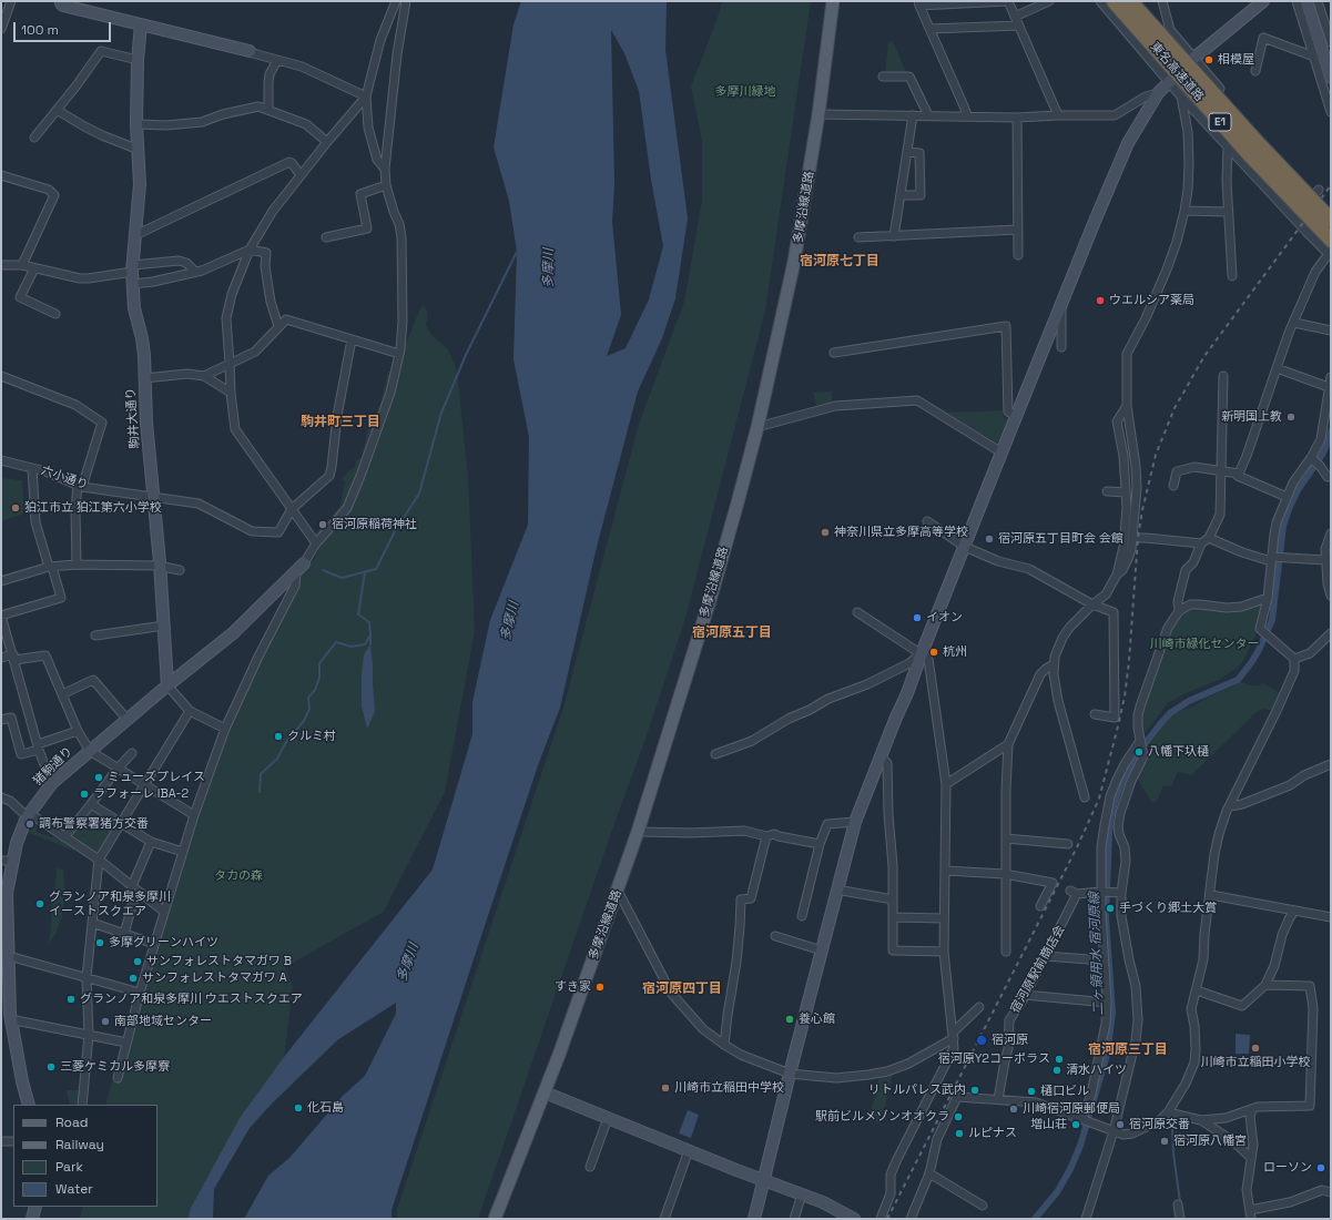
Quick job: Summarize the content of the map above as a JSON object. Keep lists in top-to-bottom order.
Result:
{
  "streets": {
    "highway": ["東名高速道路", "E1"],
    "main road": ["多摩沿線道路"],
    "street": [
      "駒井大通り",
      "六小通り",
      "猪駒通り",
      "宿河原駅前商店会"
    ]
  },
  "crossings": [
    ["駒井大通り", "六小通り"],
    ["駒井大通り", "猪駒通り"]
  ],
  "districts": [
    "宿河原七丁目",
    "駒井町三丁目",
    "宿河原五丁目",
    "宿河原四丁目",
    "宿河原三丁目"
  ],
  "water": ["多摩川", "二ヶ領用水 宿河原線"],
  "parks": ["多摩川緑地", "川崎市緑化センター", "タカの森"],
  "places": [
    "相模屋",
    "ウエルシア薬局",
    "新明国上教",
    "狛江市立 狛江第六小学校",
    "宿河原稲荷神社",
    "神奈川県立多摩高等学校",
    "宿河原五丁目町会 会館",
    "イオン",
    "杭州",
    "クルミ村",
    "八幡下圦樋",
    "ミューズプレイス",
    "ラフォーレ IBA-2",
    "調布警察署猪方交番",
    "グランノア和泉多摩川 イーストスクエア",
    "手づくり郷土大賞",
    "多摩グリーンハイツ",
    "サンフォレストタマガワ B",
    "サンフォレストタマガワ A",
    "すき家",
    "グランノア和泉多摩川 ウエストスクエア",
    "養心館",
    "南部地域センター",
    "宿河原",
    "川崎市立稲田小学校",
    "宿河原Y2コーポラス",
    "三菱ケミカル多摩寮",
    "清水ハイツ",
    "川崎市立稲田中学校",
    "リトルパレス武内",
    "樋口ビル",
    "化石島",
    "川崎宿河原郵便局",
    "駅前ビルメゾンオオクラ",
    "増山荘",
    "宿河原交番",
    "ルピナス",
    "宿河原八幡宮",
    "ローソン"
  ],
  "legend": [
    "Road",
    "Railway",
    "Park",
    "Water"
  ],
  "scale_bar": "100 m"
}
